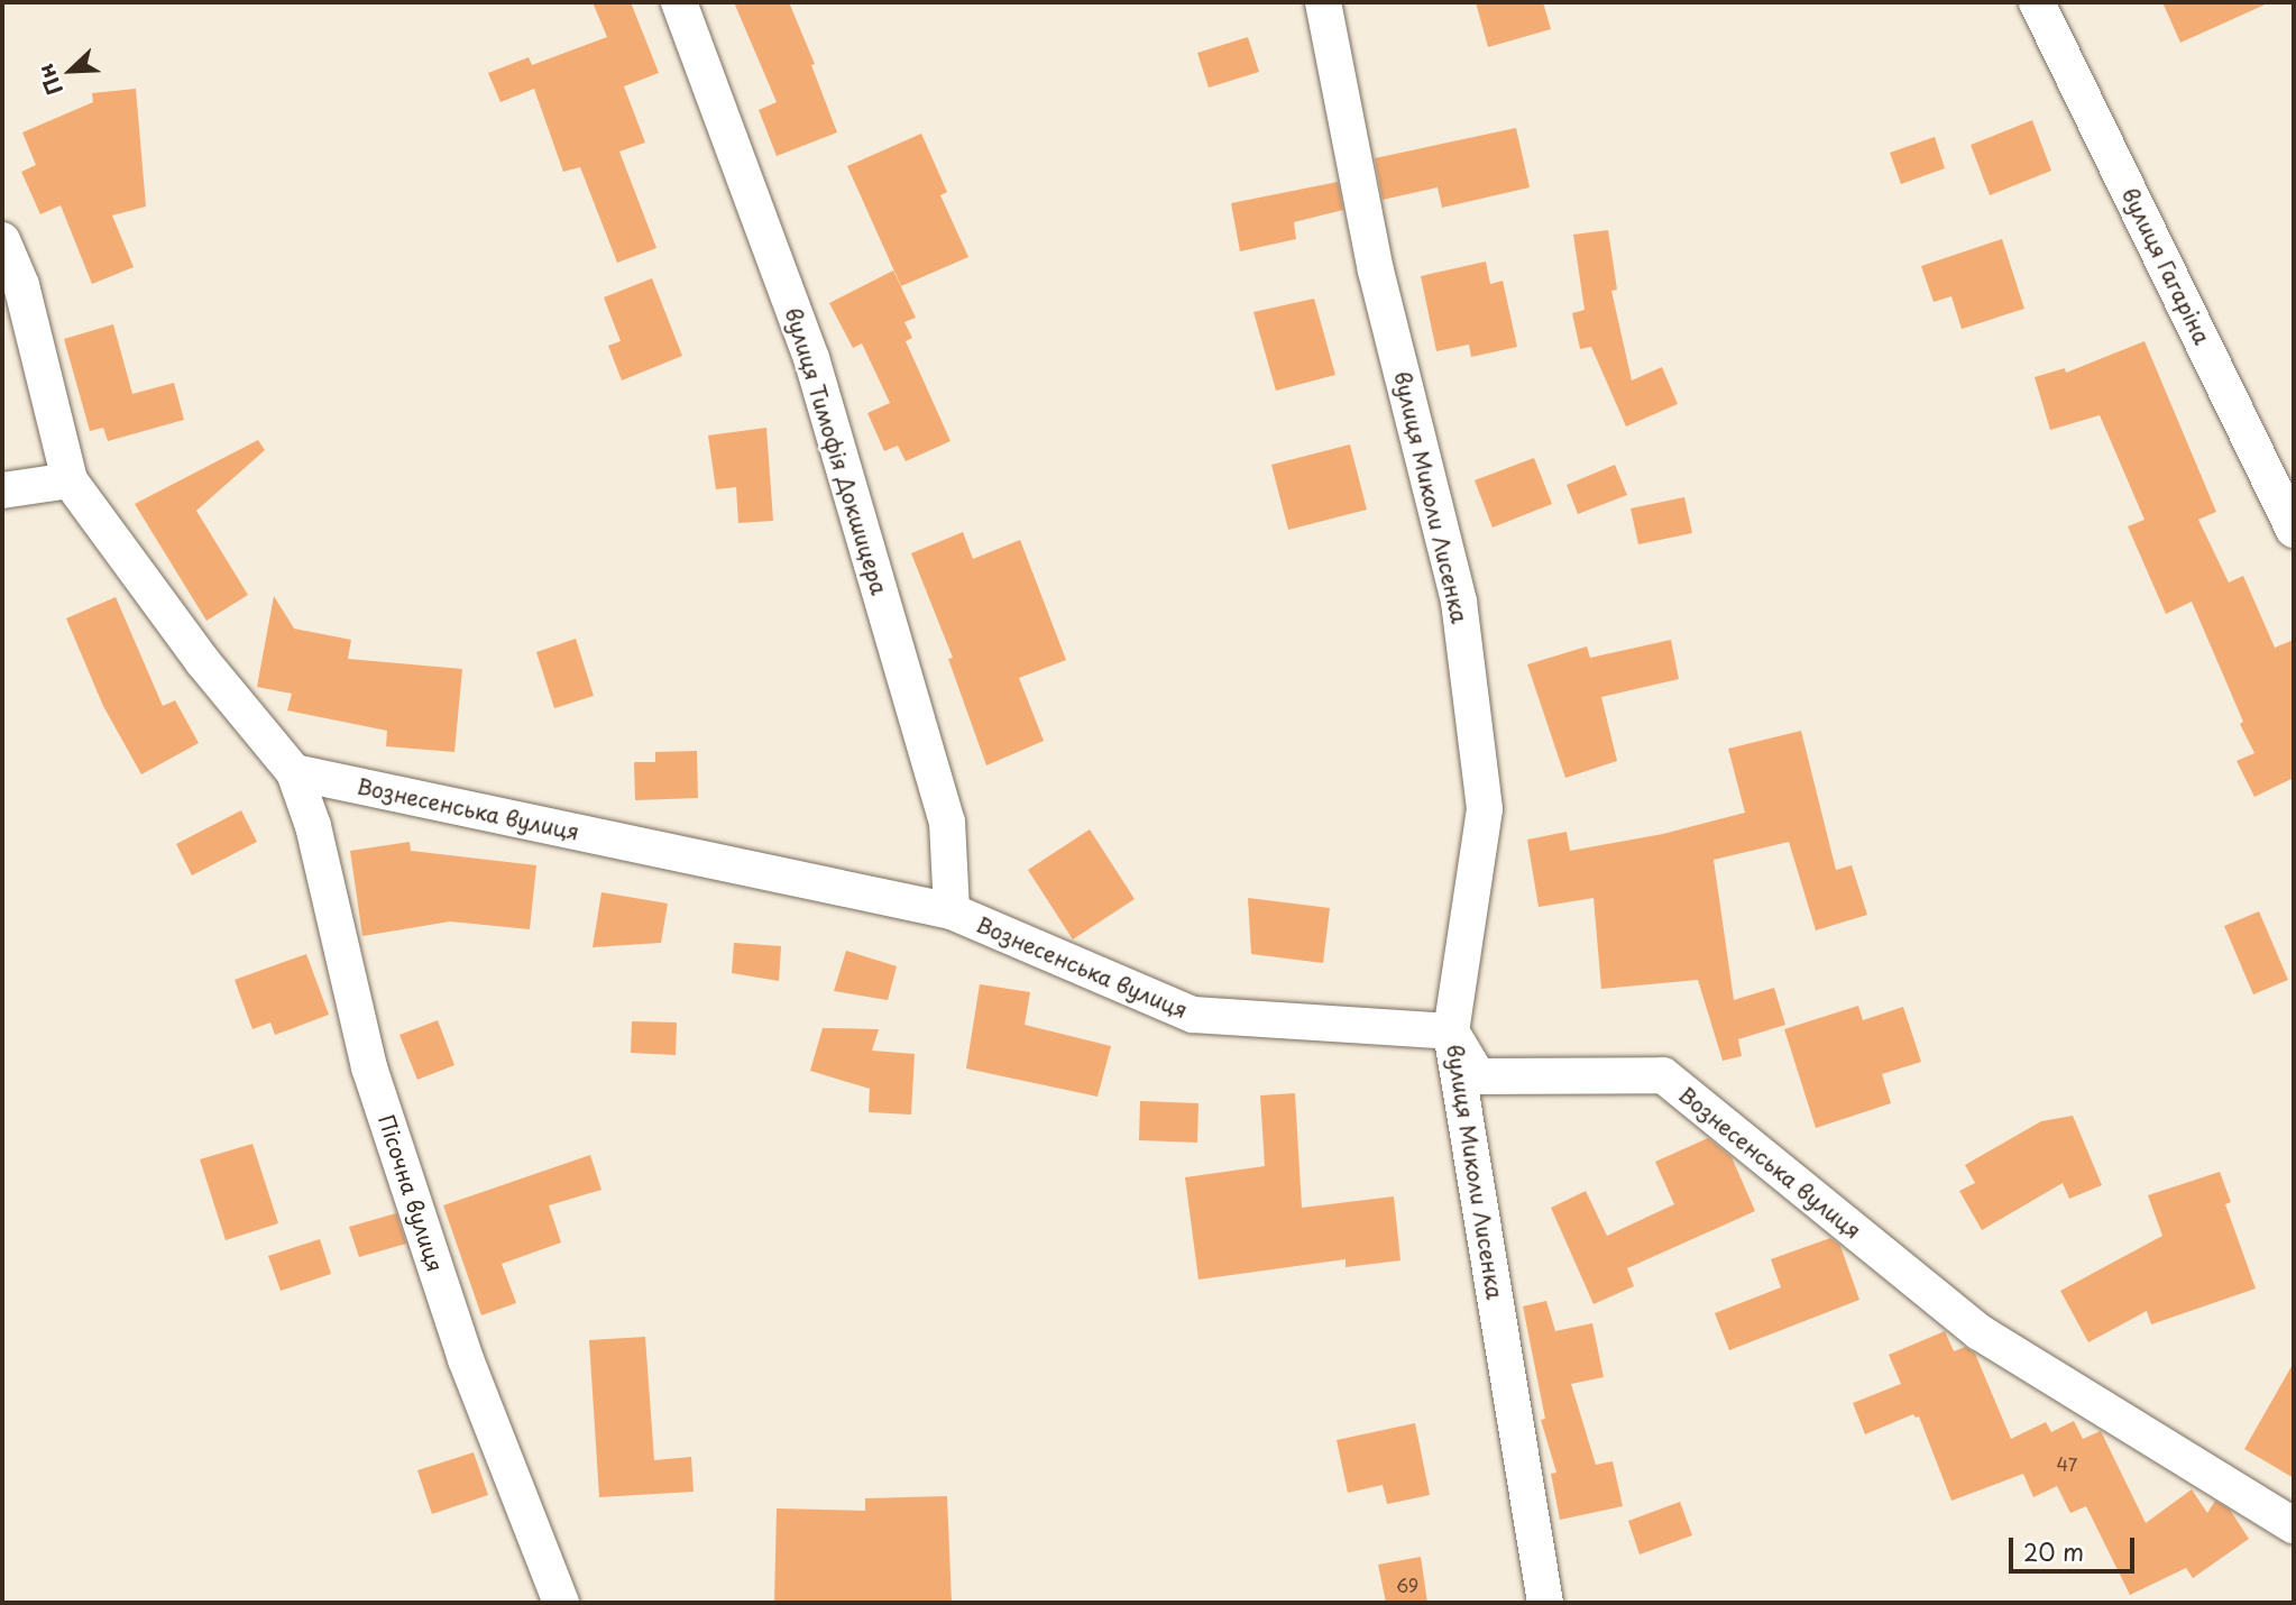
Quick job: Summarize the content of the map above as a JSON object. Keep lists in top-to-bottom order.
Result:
{
  "streets": {
    "street": [
      "вулиця Гагаріна",
      "вулиця Тимофія Докшицера",
      "вулиця Миколи Лисенка",
      "Вознесенська вулиця",
      "Пісочна вулиця"
    ]
  },
  "crossings": [
    ["вулиця Тимофія Докшицера", "Вознесенська вулиця"],
    ["вулиця Миколи Лисенка", "Вознесенська вулиця"],
    ["Вознесенська вулиця", "Пісочна вулиця"]
  ],
  "house_numbers": ["47", "69"],
  "scale_bar": "20 m",
  "north": "bottom left"
}
